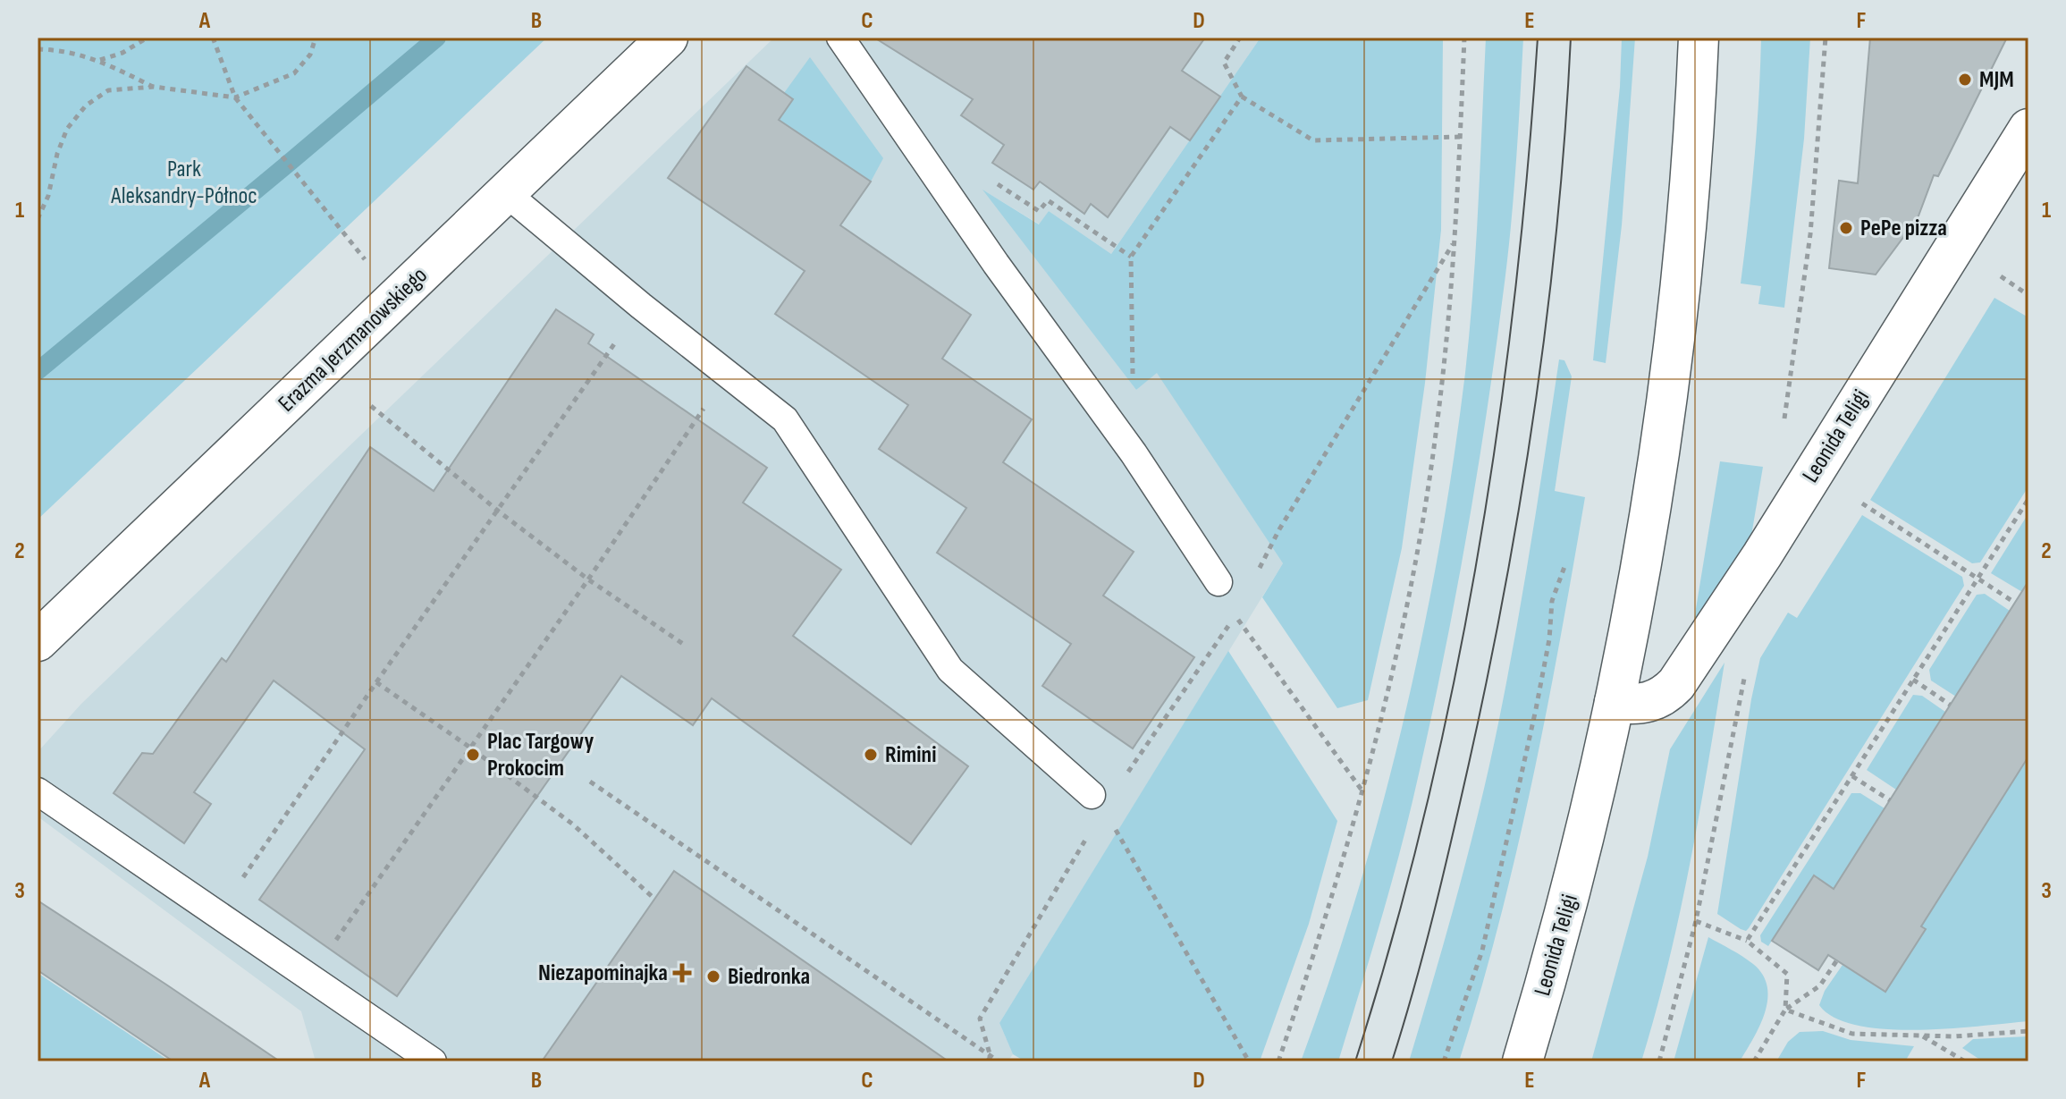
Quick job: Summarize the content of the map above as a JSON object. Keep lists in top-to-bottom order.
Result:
{
  "streets": {
    "street": ["Erazma Jerzmanowskiego", "Leonida Teligi"]
  },
  "parks": ["Park Aleksandry-Północ"],
  "places": {
    "other": [
      "MJM",
      "PePe pizza",
      "Plac Targowy Prokocim",
      "Rimini",
      "Biedronka"
    ],
    "health": ["Niezapominajka"]
  },
  "grid": {
    "columns": [
      "A",
      "B",
      "C",
      "D",
      "E",
      "F"
    ],
    "rows": ["1", "2", "3"]
  }
}
